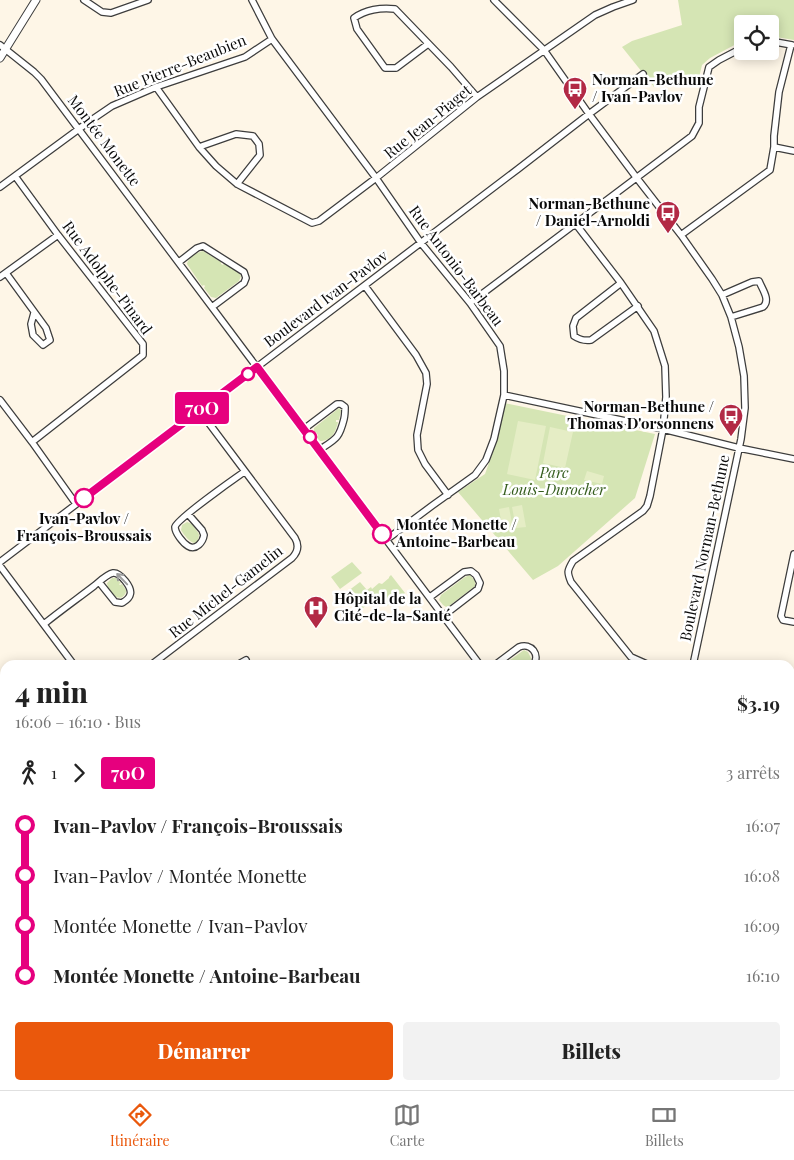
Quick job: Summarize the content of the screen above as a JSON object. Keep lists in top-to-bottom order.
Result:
{
  "streets": {
    "street": [
      "Rue Pierre-Beaubien",
      "Rue Jean-Piaget",
      "Montée Monette",
      "Rue Antonio-Barbeau",
      "Rue Adolphe-Pinard",
      "Boulevard Ivan-Pavlov",
      "Boulevard Norman-Bethune",
      "Rue Michel-Gamelin"
    ]
  },
  "crossings": [
    ["Rue Pierre-Beaubien", "Rue Jean-Piaget"],
    ["Rue Pierre-Beaubien", "Montée Monette"],
    ["Rue Pierre-Beaubien", "Rue Antonio-Barbeau"],
    ["Rue Pierre-Beaubien", "Rue Adolphe-Pinard"],
    ["Rue Jean-Piaget", "Rue Antonio-Barbeau"],
    ["Rue Jean-Piaget", "Boulevard Norman-Bethune"],
    ["Montée Monette", "Rue Antonio-Barbeau"],
    ["Montée Monette", "Boulevard Ivan-Pavlov"],
    ["Rue Antonio-Barbeau", "Boulevard Ivan-Pavlov"],
    ["Boulevard Ivan-Pavlov", "Boulevard Norman-Bethune"],
    ["Boulevard Ivan-Pavlov", "Rue Michel-Gamelin"]
  ],
  "parks": ["Parc Louis-Durocher"],
  "places": {
    "bus stop": ["Norman-Bethune / Ivan-Pavlov", "Norman-Bethune / Daniel-Arnoldi", "Norman-Bethune / Thomas D'orsonnens"],
    "other": ["Ivan-Pavlov / François-Broussais", "Montée Monette / Antoine-Barbeau"],
    "hospital": ["Hôpital de la Cité-de-la-Santé"]
  },
  "lines": ["bus line 70O"],
  "page": {
    "on_map": "70O",
    "heading": ["4 min", "16:06 – 16:10 · Bus", "$3.19"],
    "legs": ["1", "70O", "3 arrêts"],
    "list": [
      {
        "name": "Ivan-Pavlov / François-Broussais",
        "value": "16:07"
      },
      {
        "name": "Ivan-Pavlov / Montée Monette",
        "value": "16:08"
      },
      {
        "name": "Montée Monette / Ivan-Pavlov",
        "value": "16:09"
      },
      {
        "name": "Montée Monette / Antoine-Barbeau",
        "value": "16:10"
      }
    ],
    "buttons": ["Démarrer", "Billets"],
    "tabs": ["Itinéraire", "Carte", "Billets"]
  }
}
